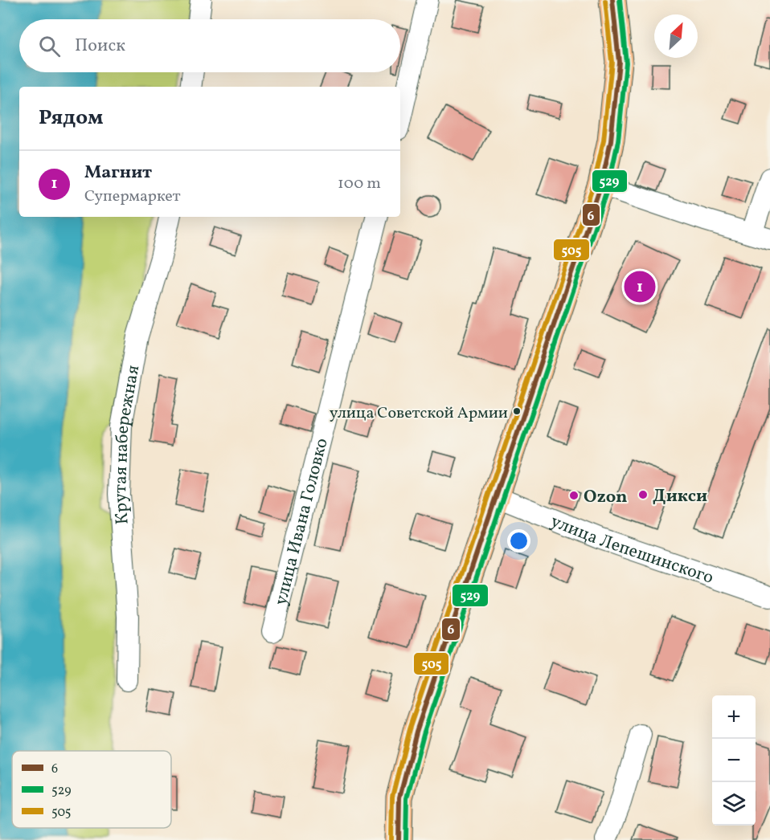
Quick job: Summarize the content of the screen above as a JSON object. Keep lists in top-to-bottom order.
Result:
{
  "streets": {
    "street": ["Крутая набережная", "улица Ивана Головко", "улица Лепешинского"]
  },
  "places": ["улица Советской Армии", "Дикси", "Ozon"],
  "lines": ["transit line 6", "transit line 529", "transit line 505"],
  "legend": ["6", "529", "505"],
  "north": "top right",
  "page": {
    "search": "Поиск",
    "heading": "Рядом",
    "list": [
      {
        "mark": "1",
        "name": "Магнит",
        "note": "Супермаркет",
        "value": "100 m"
      }
    ],
    "pins": "1",
    "map_buttons": ["+", "−"]
  }
}
